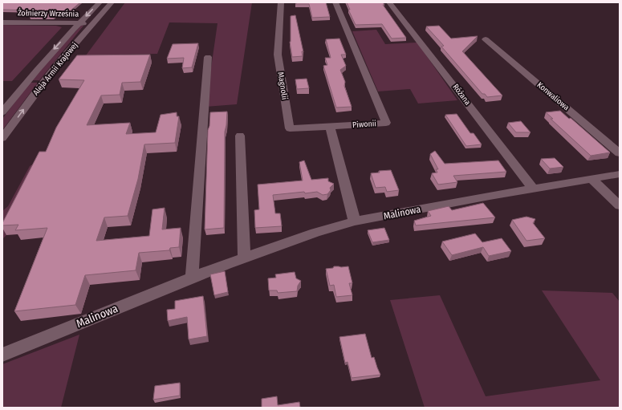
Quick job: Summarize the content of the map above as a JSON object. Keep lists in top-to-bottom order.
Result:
{
  "streets": {
    "street": [
      "Żołnierzy Września",
      "Aleja Armii Krajowej",
      "Magnolii",
      "Różana",
      "Konwaliowa",
      "Piwonii",
      "Malinowa"
    ]
  },
  "crossings": [
    ["Żołnierzy Września", "Aleja Armii Krajowej"],
    ["Magnolii", "Piwonii"],
    ["Różana", "Malinowa"]
  ]
}
